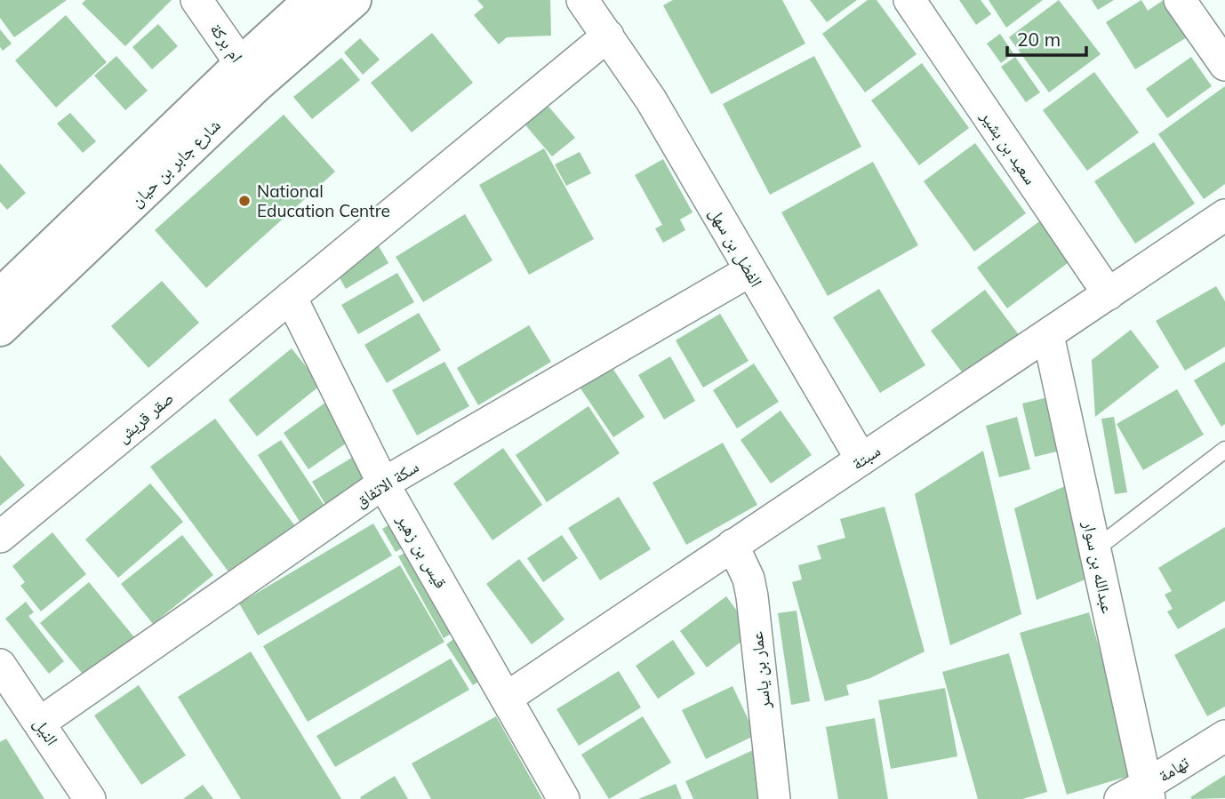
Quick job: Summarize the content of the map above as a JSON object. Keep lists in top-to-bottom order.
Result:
{
  "streets": {
    "street": [
      "ام بركة",
      "سعيد بن بشير",
      "شارع جابر بن حيان",
      "الفضل بن سهل",
      "صقر قريش",
      "سبتة",
      "سكة الاتفاق",
      "قيس بن زهير",
      "عبدالله بن سوار",
      "عمار بن ياسر",
      "النيل",
      "تهامة"
    ]
  },
  "crossings": [
    ["ام بركة", "شارع جابر بن حيان"],
    ["سعيد بن بشير", "سبتة"],
    ["الفضل بن سهل", "سبتة"],
    ["الفضل بن سهل", "سكة الاتفاق"],
    ["صقر قريش", "قيس بن زهير"],
    ["سبتة", "قيس بن زهير"],
    ["سبتة", "عبدالله بن سوار"],
    ["سبتة", "عمار بن ياسر"],
    ["سكة الاتفاق", "قيس بن زهير"],
    ["سكة الاتفاق", "النيل"],
    ["عبدالله بن سوار", "تهامة"]
  ],
  "places": ["National Education Centre"],
  "scale_bar": "20 m"
}
